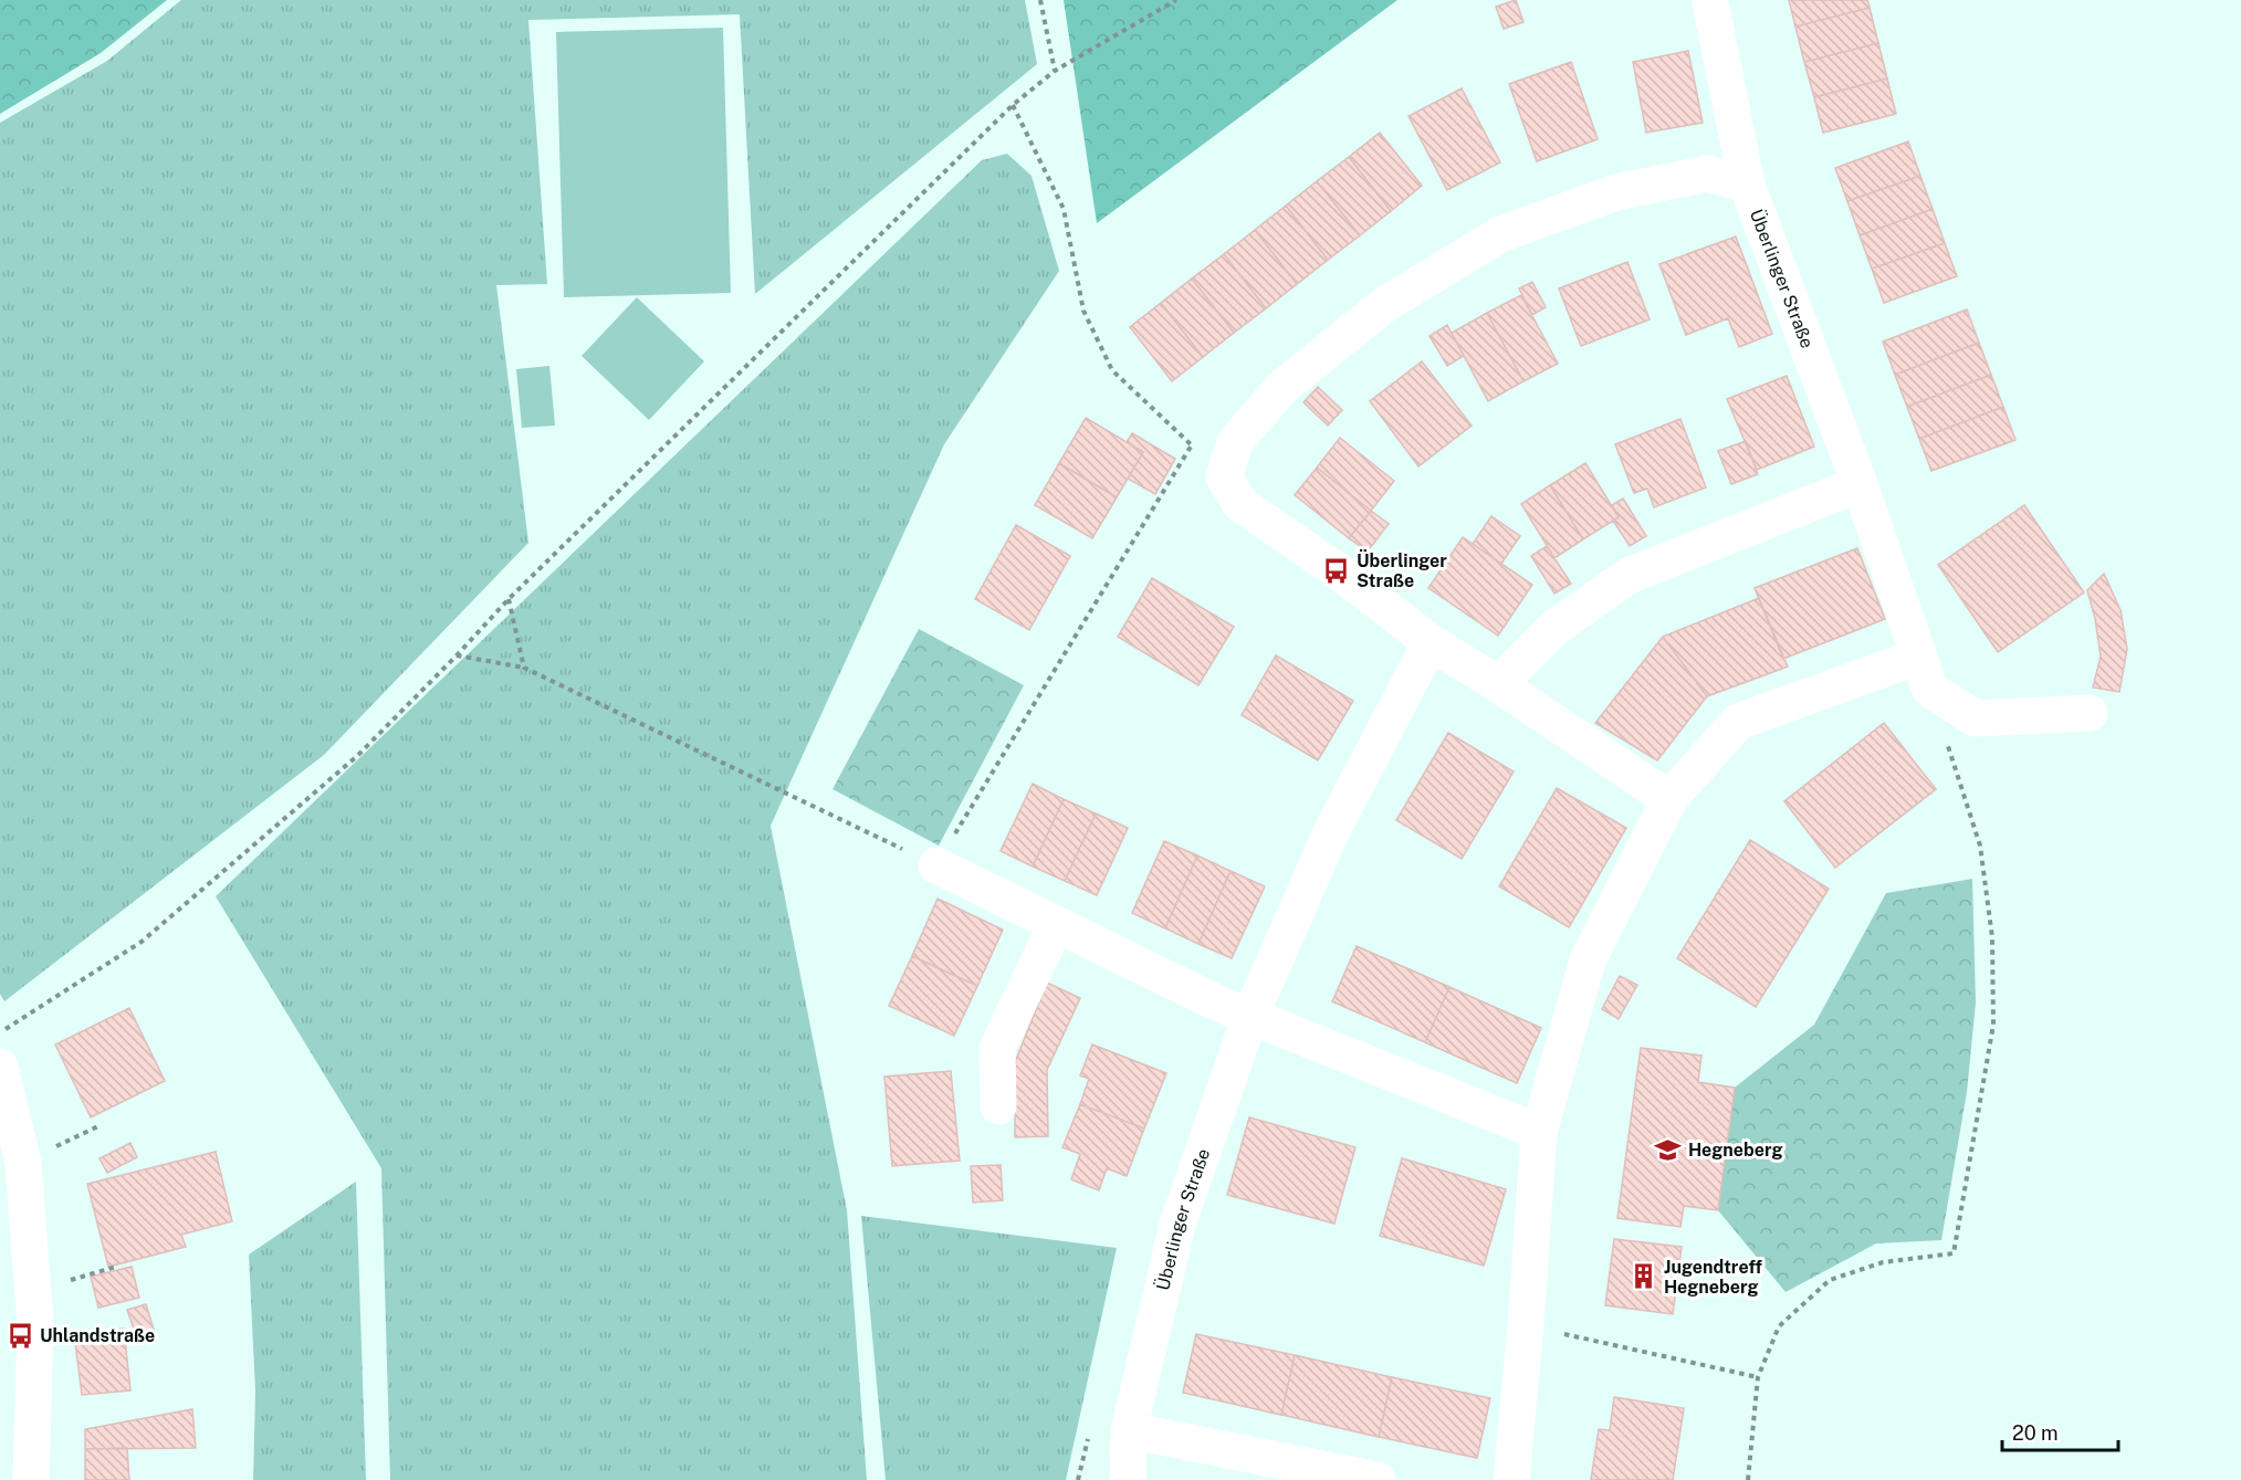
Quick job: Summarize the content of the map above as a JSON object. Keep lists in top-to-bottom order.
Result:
{
  "streets": {
    "street": ["Überlinger Straße"]
  },
  "places": {
    "bus stop": ["Überlinger Straße", "Uhlandstraße"],
    "school or university": ["Hegneberg"],
    "building": ["Jugendtreff Hegneberg"]
  },
  "scale_bar": "20 m"
}
